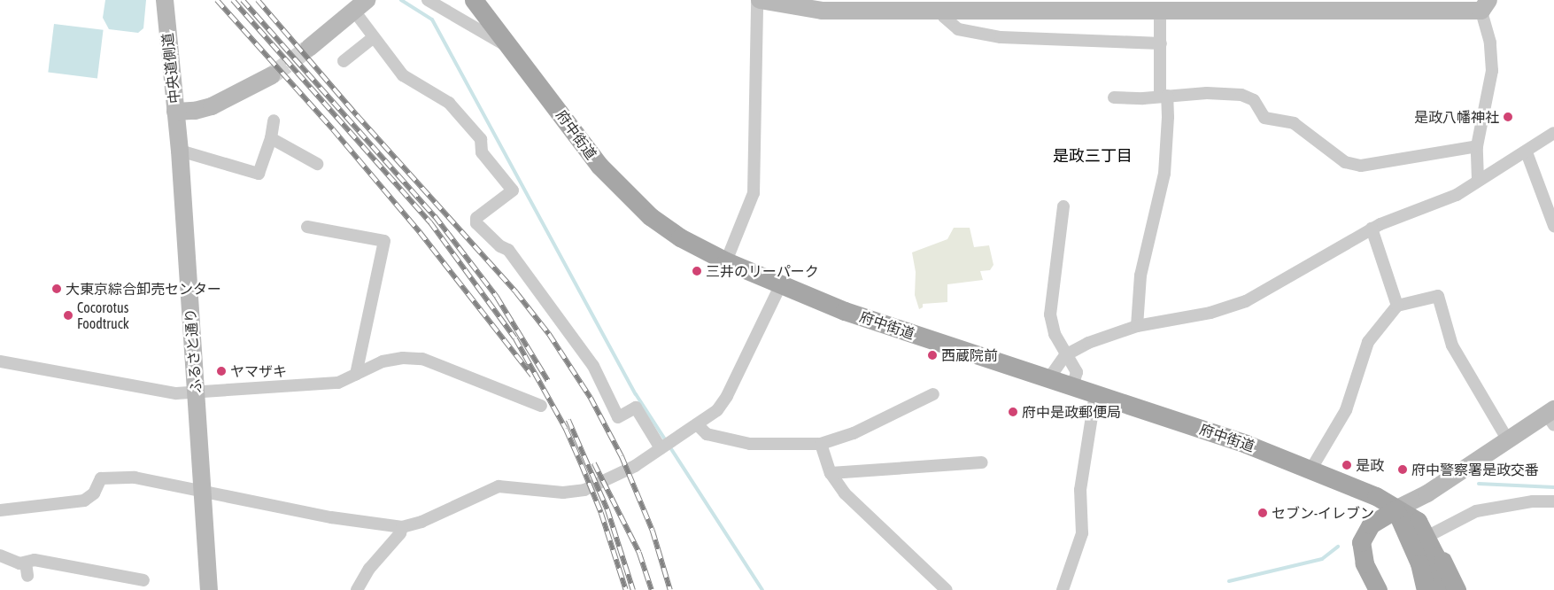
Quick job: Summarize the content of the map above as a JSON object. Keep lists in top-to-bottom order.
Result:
{
  "streets": {
    "main road": ["府中街道"],
    "street": ["中央道側道", "ふるさと通り"]
  },
  "crossings": [
    ["中央道側道", "ふるさと通り"]
  ],
  "districts": ["是政三丁目"],
  "places": [
    "是政八幡神社",
    "三井のリーパーク",
    "大東京綜合卸売センター",
    "Cocorotus Foodtruck",
    "西蔵院前",
    "ヤマザキ",
    "府中是政郵便局",
    "是政",
    "府中警察署是政交番",
    "セブン-イレブン"
  ]
}
